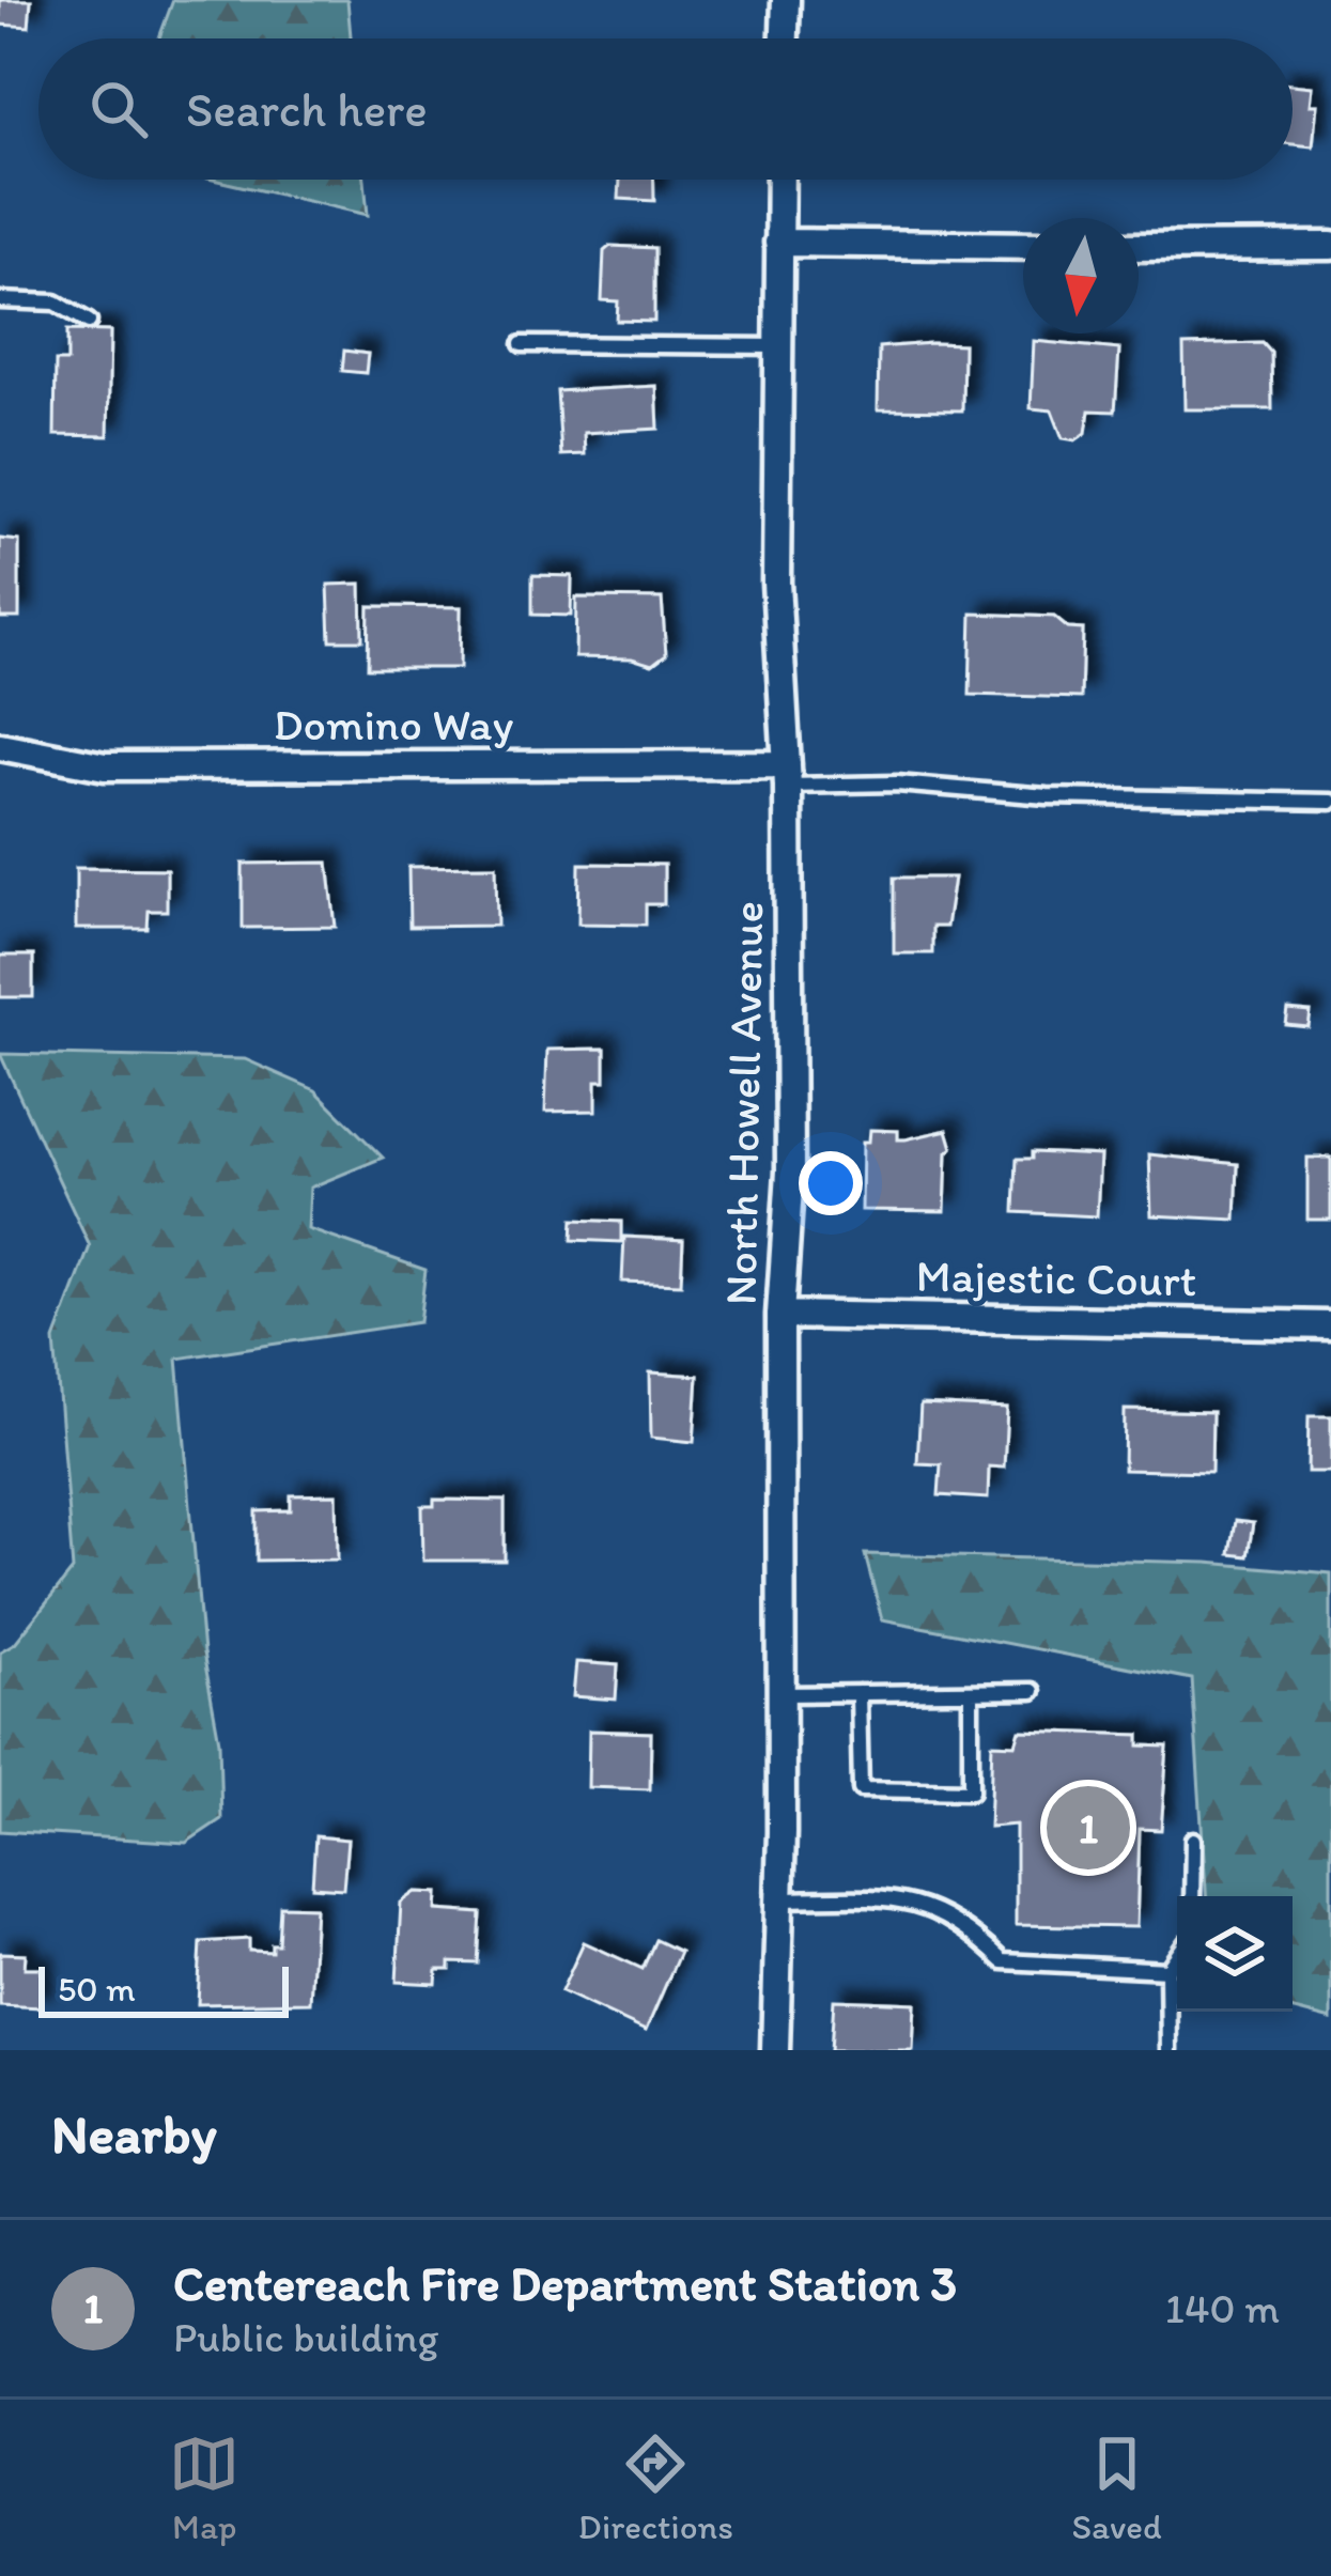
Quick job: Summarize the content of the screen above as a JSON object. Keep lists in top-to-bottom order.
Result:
{
  "streets": {
    "street": ["Domino Way", "North Howell Avenue", "Majestic Court"]
  },
  "crossings": [
    ["Domino Way", "North Howell Avenue"],
    ["North Howell Avenue", "Majestic Court"]
  ],
  "scale_bar": "50 m",
  "north": "bottom",
  "page": {
    "search": "Search here",
    "pins": "1",
    "scale": "50 m",
    "heading": "Nearby",
    "list": [
      {
        "mark": "1",
        "name": "Centereach Fire Department Station 3",
        "note": "Public building",
        "value": "140 m"
      }
    ],
    "nav": ["Map", "Directions", "Saved"]
  }
}
